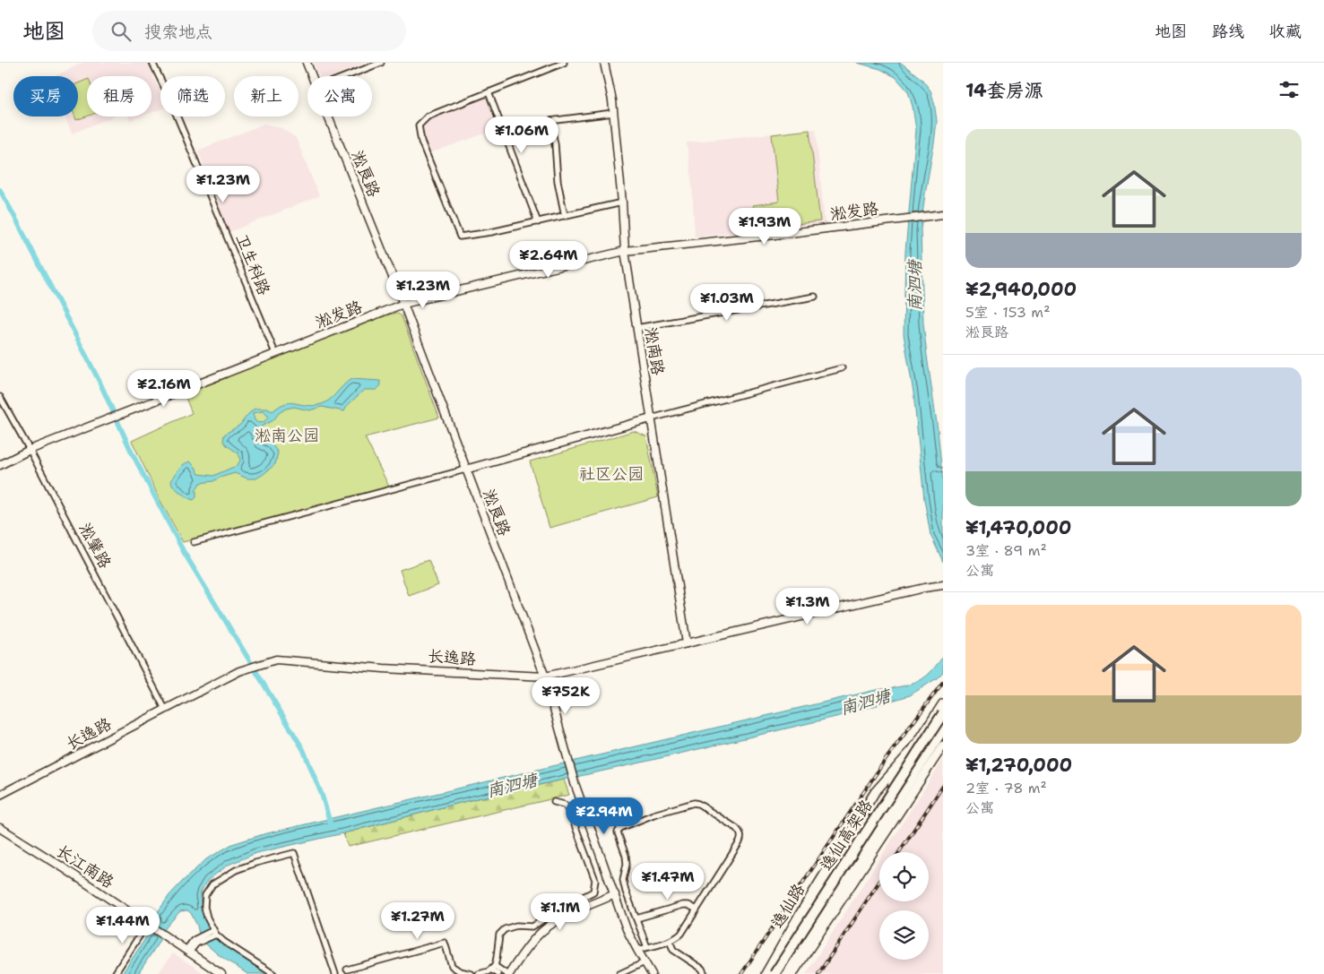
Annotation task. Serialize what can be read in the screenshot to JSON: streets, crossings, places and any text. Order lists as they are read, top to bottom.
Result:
{
  "streets": {
    "highway": ["逸仙高架路"],
    "main road": ["逸仙路"],
    "street": [
      "淞良路",
      "淞发路",
      "卫生科路",
      "淞南路",
      "淞肇路",
      "长逸路",
      "长江南路"
    ]
  },
  "crossings": [
    ["淞良路", "淞发路"],
    ["淞良路", "长逸路"],
    ["淞发路", "卫生科路"],
    ["淞发路", "淞南路"],
    ["淞发路", "淞肇路"],
    ["淞南路", "长逸路"],
    ["淞肇路", "长逸路"],
    ["逸仙高架路", "逸仙路"]
  ],
  "water": ["南泗塘"],
  "parks": ["淞南公园", "社区公园"],
  "page": {
    "header": "地图",
    "search": "搜索地点",
    "nav": ["地图", "路线", "收藏"],
    "heading": "14套房源",
    "chip": [
      "买房",
      "租房",
      "筛选",
      "新上",
      "公寓"
    ],
    "price": [
      "¥1.06M",
      "¥1.23M",
      "¥1.93M",
      "¥2.64M",
      "¥1.23M",
      "¥1.03M",
      "¥2.16M",
      "¥1.3M",
      "¥752K",
      "¥2.94M",
      "¥1.47M",
      "¥1.1M",
      "¥1.27M",
      "¥1.44M"
    ],
    "list": [
      {
        "name": "¥2,940,000",
        "note": "5室 · 153 m² · 淞良路"
      },
      {
        "name": "¥1,470,000",
        "note": "3室 · 89 m² · 公寓"
      },
      {
        "name": "¥1,270,000",
        "note": "2室 · 78 m² · 公寓"
      }
    ]
  }
}
